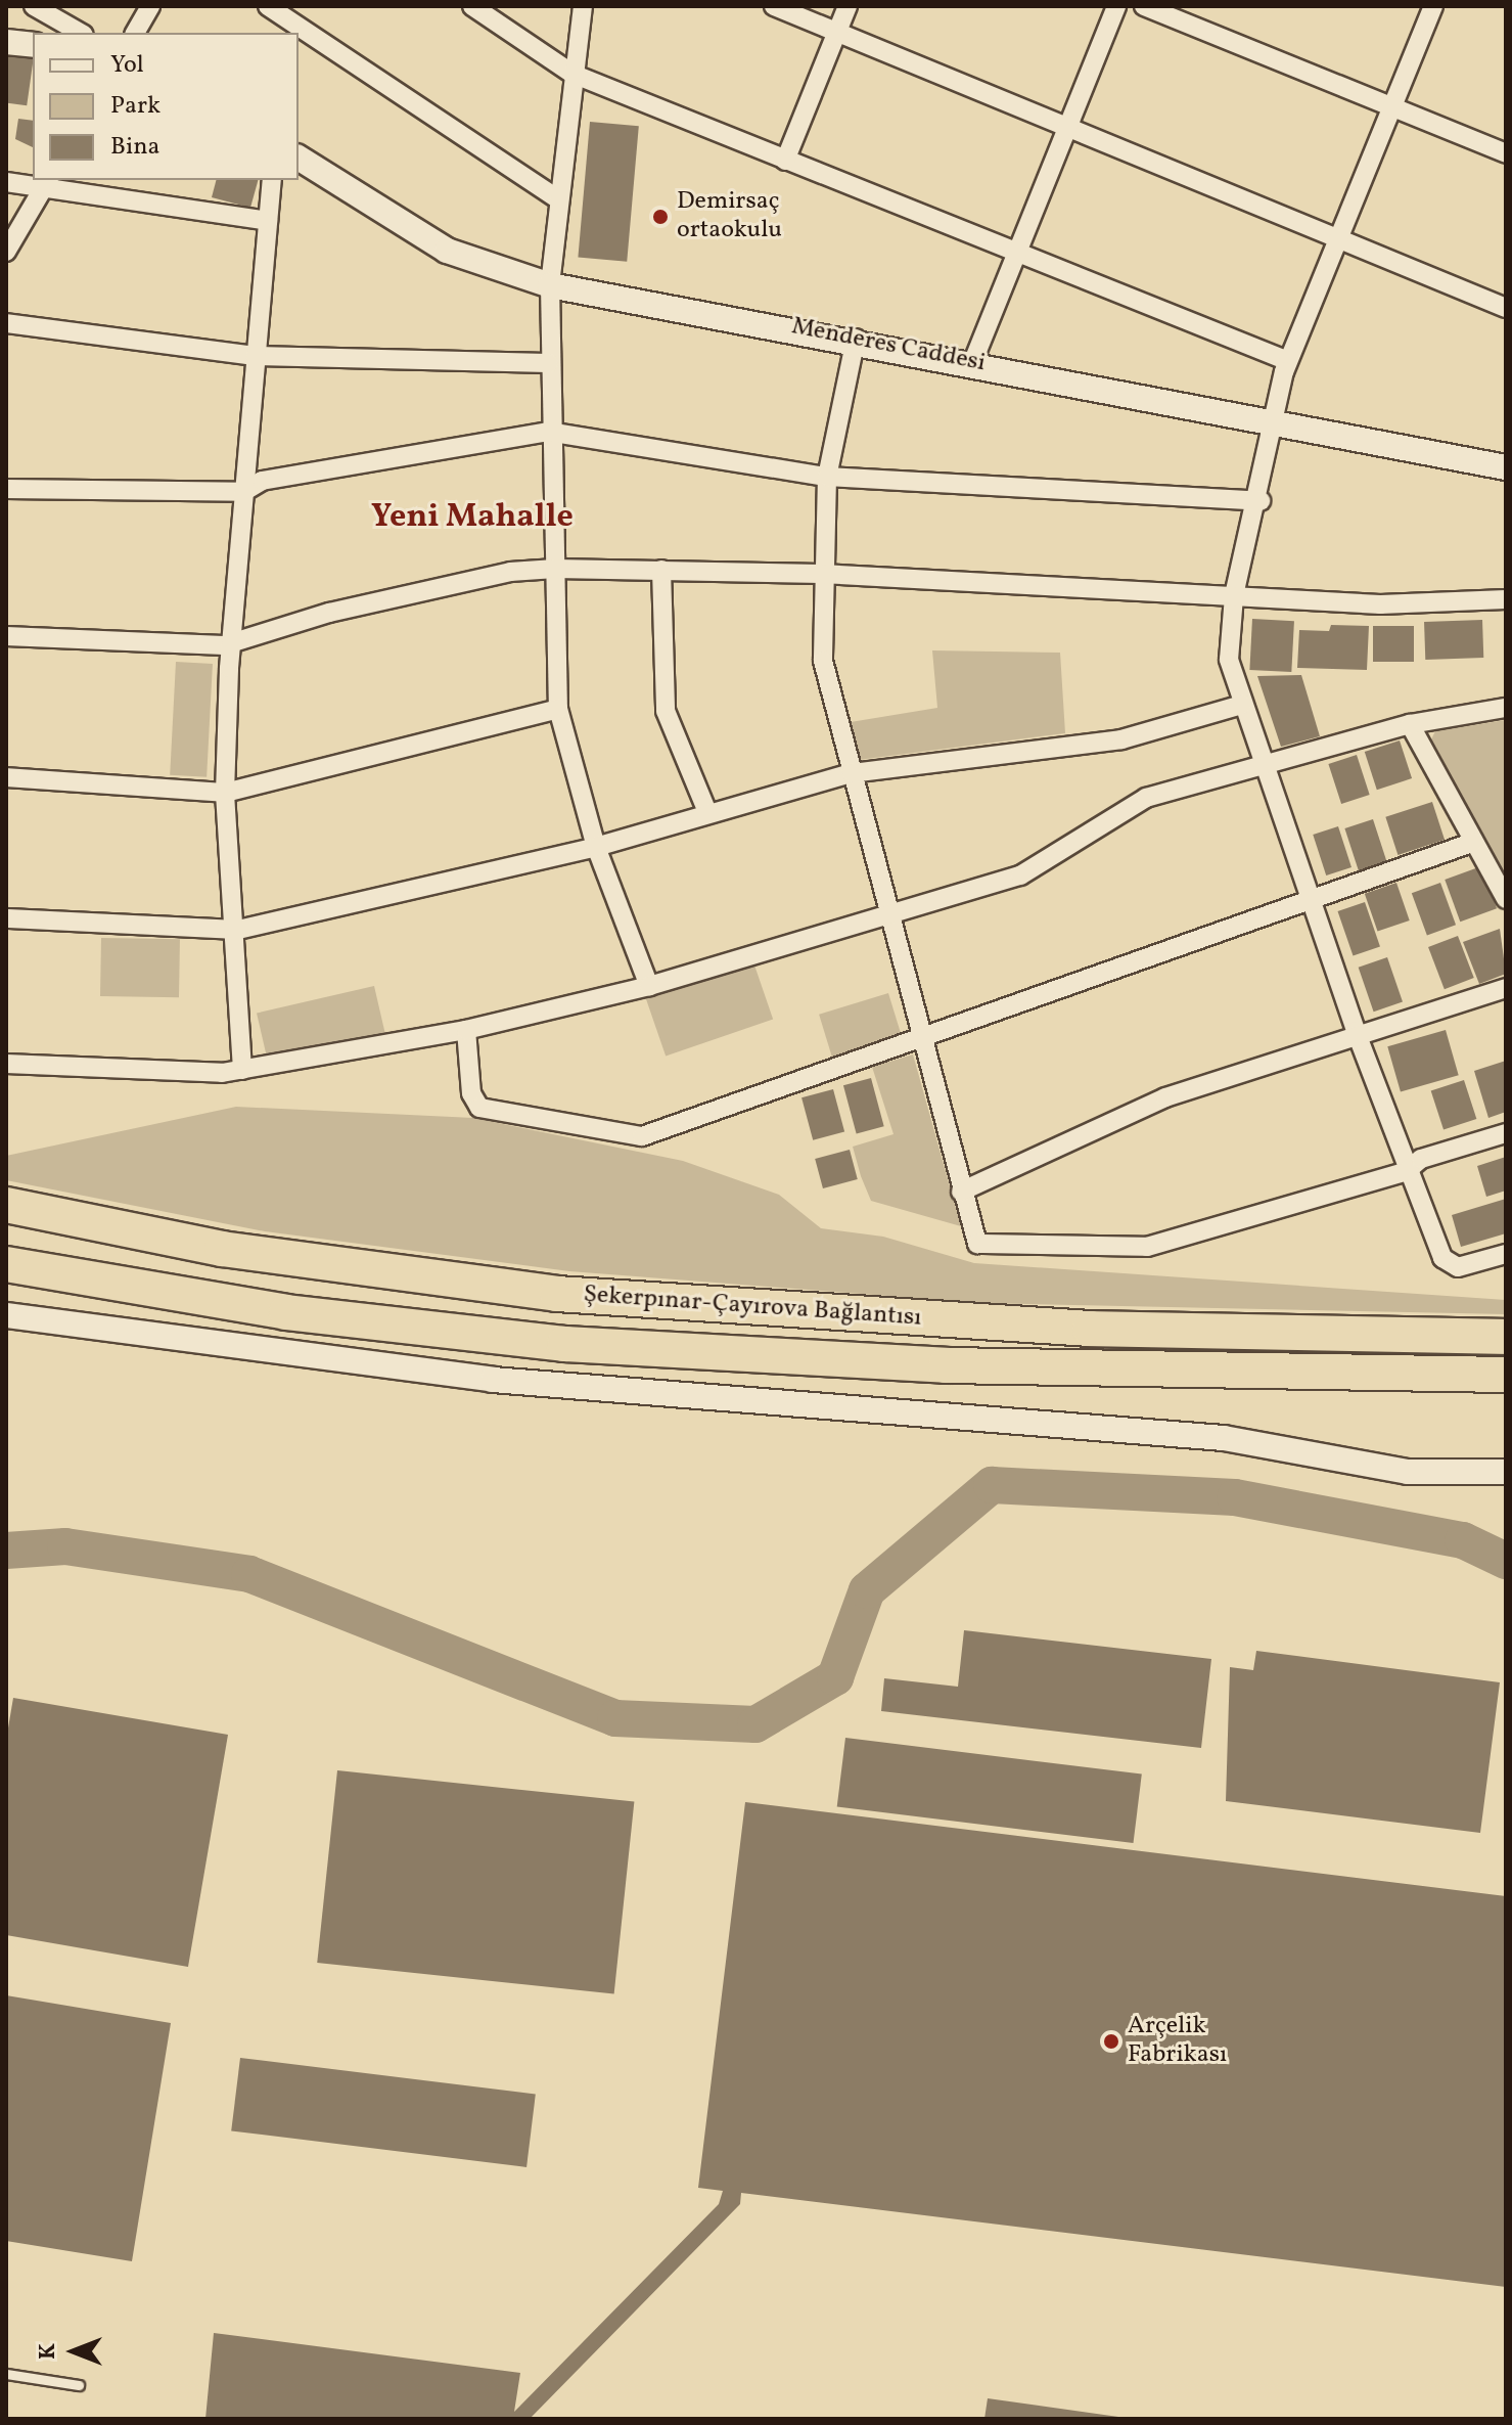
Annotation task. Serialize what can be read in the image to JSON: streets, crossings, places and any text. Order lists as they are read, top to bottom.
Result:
{
  "streets": {
    "highway": ["Şekerpınar-Çayırova Bağlantısı"],
    "street": ["Menderes Caddesi"]
  },
  "districts": ["Yeni Mahalle"],
  "places": ["Demirsaç ortaokulu", "Arçelik Fabrikası"],
  "legend": ["Yol", "Park", "Bina"],
  "north": "left"
}
